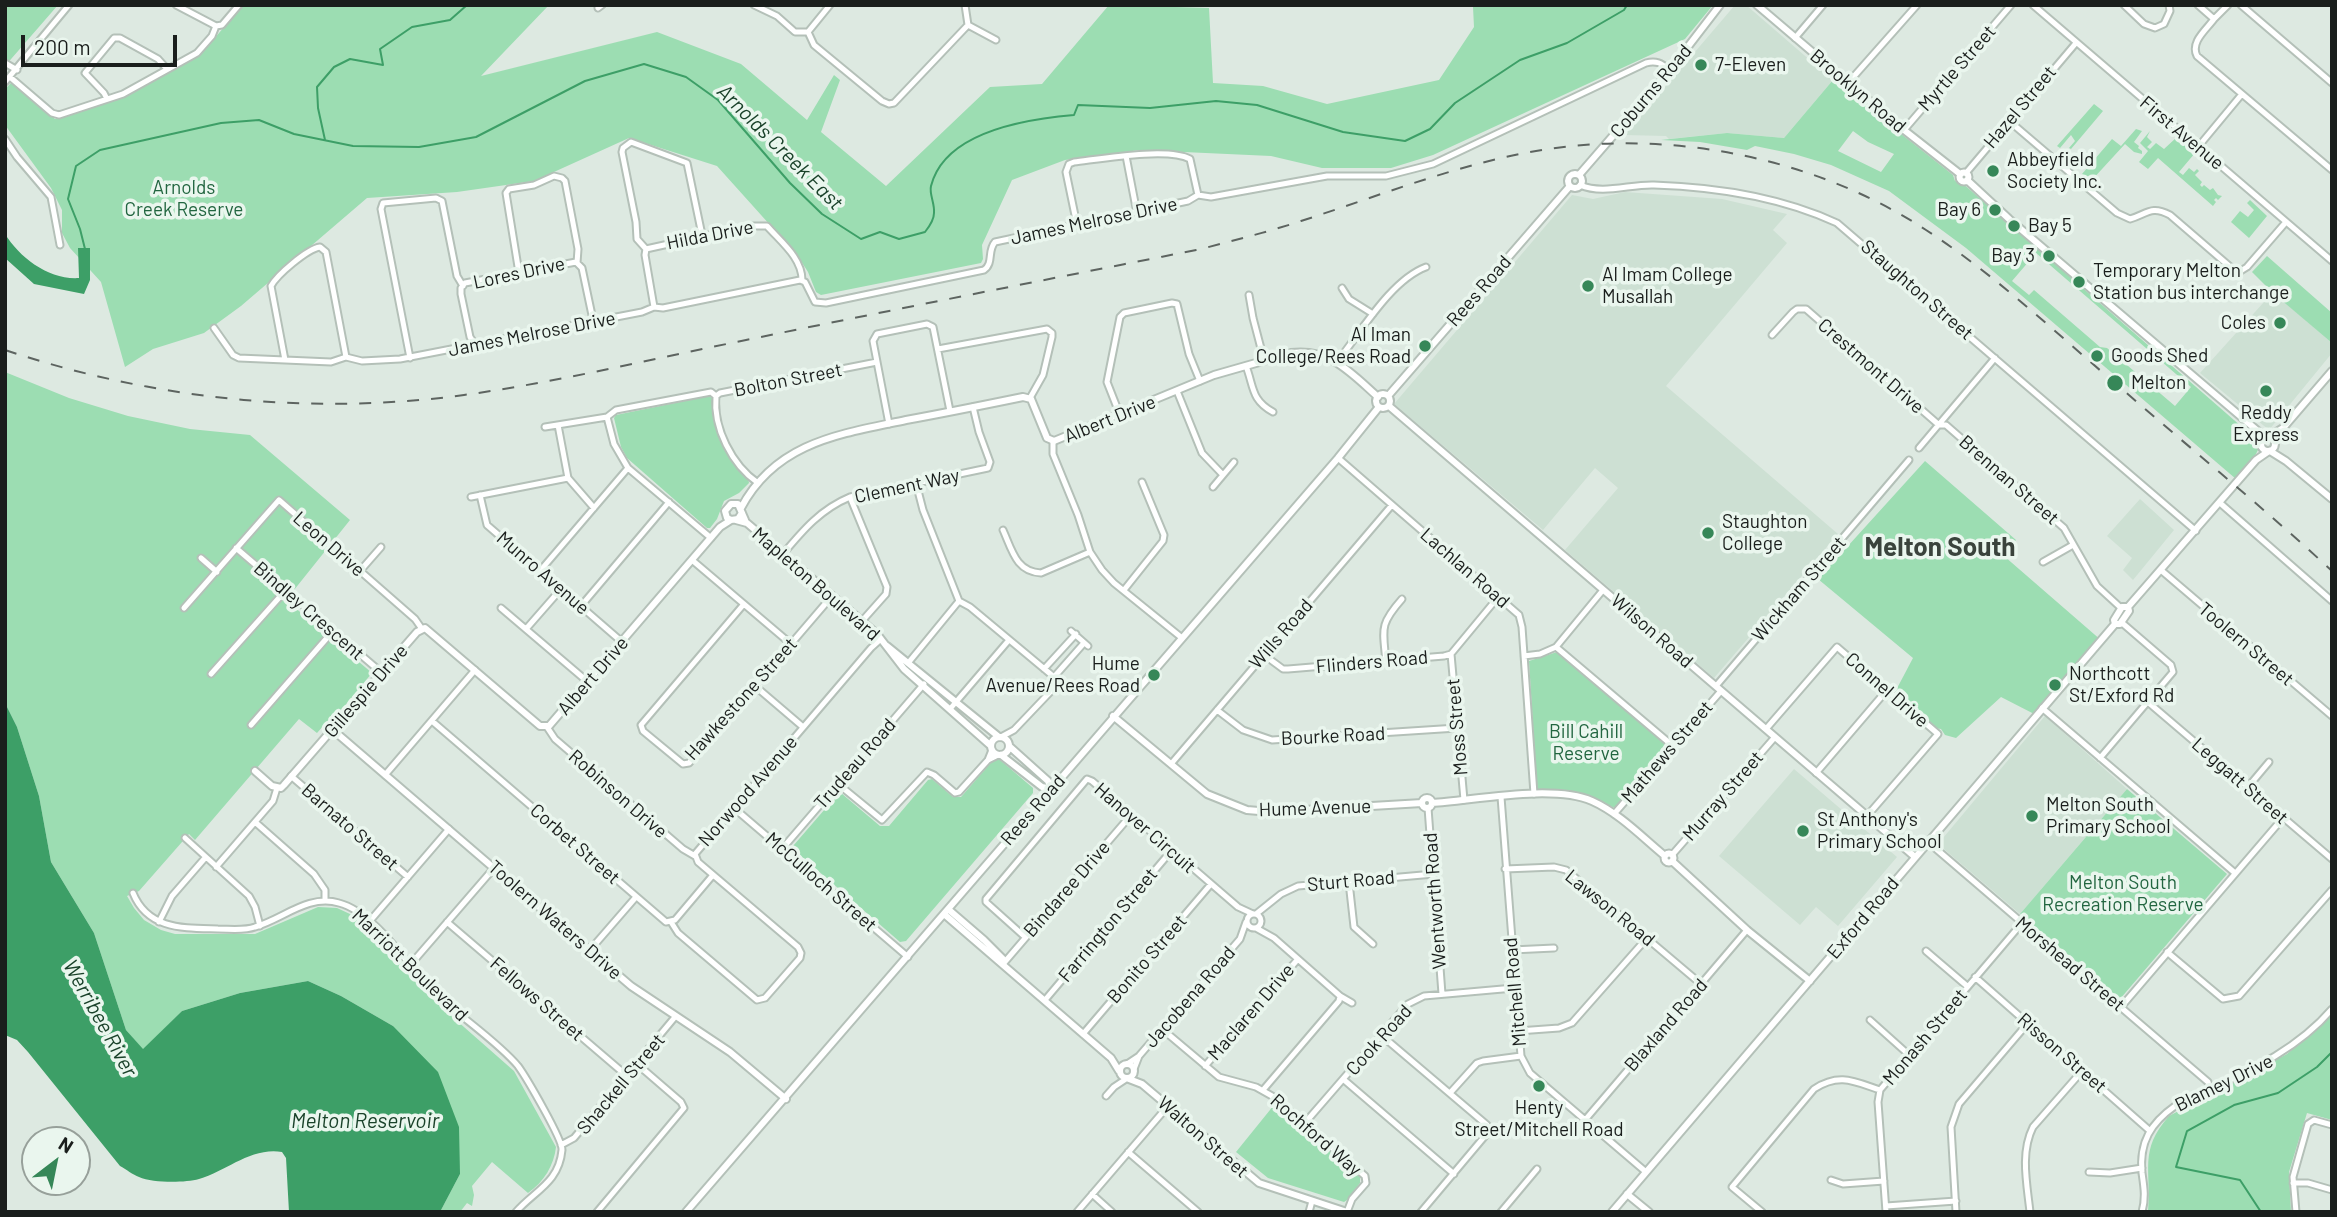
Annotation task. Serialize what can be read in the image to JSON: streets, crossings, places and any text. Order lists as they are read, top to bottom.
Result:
{
  "streets": {
    "street": [
      "Myrtle Street",
      "Coburns Road",
      "Brooklyn Road",
      "Hazel Street",
      "First Avenue",
      "James Melrose Drive",
      "Hilda Drive",
      "Lores Drive",
      "Staughton Street",
      "Rees Road",
      "Crestmont Drive",
      "Bolton Street",
      "Albert Drive",
      "Brennan Street",
      "Clement Way",
      "Leon Drive",
      "Lachlan Road",
      "Munro Avenue",
      "Mapleton Boulevard",
      "Wickham Street",
      "Bindley Crescent",
      "Wilson Road",
      "Wills Road",
      "Toolern Street",
      "Flinders Road",
      "Connel Drive",
      "Gillespie Drive",
      "Hawkestone Street",
      "Moss Street",
      "Bourke Road",
      "Mathews Street",
      "Trudeau Road",
      "Leggatt Street",
      "Norwood Avenue",
      "Robinson Drive",
      "Murray Street",
      "Hume Avenue",
      "Barnato Street",
      "Hanover Circuit",
      "Corbet Street",
      "Sturt Road",
      "McCulloch Street",
      "Bindaree Drive",
      "Wentworth Road",
      "Lawson Road",
      "Exford Road",
      "Toolern Waters Drive",
      "Farrington Street",
      "Bonito Street",
      "Morshead Street",
      "Marriott Boulevard",
      "Mitchell Road",
      "Jacobena Road",
      "Fellows Street",
      "Maclaren Drive",
      "Blaxland Road",
      "Monash Street",
      "Cook Road",
      "Risson Street",
      "Blamey Drive",
      "Shackell Street",
      "Rochford Way",
      "Walton Street"
    ]
  },
  "crossings": [
    ["Myrtle Street", "Brooklyn Road"],
    ["Coburns Road", "James Melrose Drive"],
    ["Coburns Road", "Staughton Street"],
    ["Coburns Road", "Rees Road"],
    ["Brooklyn Road", "Hazel Street"],
    ["Brooklyn Road", "Exford Road"],
    ["Hazel Street", "First Avenue"],
    ["James Melrose Drive", "Hilda Drive"],
    ["James Melrose Drive", "Lores Drive"],
    ["Staughton Street", "Rees Road"],
    ["Staughton Street", "Exford Road"],
    ["Rees Road", "Albert Drive"],
    ["Rees Road", "Lachlan Road"],
    ["Rees Road", "Mapleton Boulevard"],
    ["Rees Road", "Wilson Road"],
    ["Rees Road", "Hume Avenue"],
    ["Rees Road", "McCulloch Street"],
    ["Rees Road", "Toolern Waters Drive"],
    ["Crestmont Drive", "Brennan Street"],
    ["Albert Drive", "Munro Avenue"],
    ["Albert Drive", "Mapleton Boulevard"],
    ["Albert Drive", "Wilson Road"],
    ["Albert Drive", "Gillespie Drive"],
    ["Albert Drive", "Robinson Drive"],
    ["Brennan Street", "Exford Road"],
    ["Clement Way", "Mapleton Boulevard"],
    ["Leon Drive", "Bindley Crescent"],
    ["Leon Drive", "Gillespie Drive"],
    ["Lachlan Road", "Wills Road"],
    ["Lachlan Road", "Flinders Road"],
    ["Lachlan Road", "Hume Avenue"],
    ["Mapleton Boulevard", "Hawkestone Street"],
    ["Mapleton Boulevard", "Trudeau Road"],
    ["Mapleton Boulevard", "Norwood Avenue"],
    ["Wickham Street", "Wilson Road"],
    ["Wickham Street", "Mathews Street"],
    ["Bindley Crescent", "Gillespie Drive"],
    ["Wilson Road", "Connel Drive"],
    ["Wilson Road", "Mathews Street"],
    ["Wilson Road", "Murray Street"],
    ["Wilson Road", "Exford Road"],
    ["Wills Road", "Flinders Road"],
    ["Wills Road", "Bourke Road"],
    ["Wills Road", "Hume Avenue"],
    ["Toolern Street", "Exford Road"],
    ["Flinders Road", "Moss Street"],
    ["Gillespie Drive", "Robinson Drive"],
    ["Gillespie Drive", "Barnato Street"],
    ["Gillespie Drive", "Toolern Waters Drive"],
    ["Moss Street", "Bourke Road"],
    ["Moss Street", "Hume Avenue"],
    ["Mathews Street", "Hume Avenue"],
    ["Trudeau Road", "McCulloch Street"],
    ["Norwood Avenue", "Robinson Drive"],
    ["Norwood Avenue", "Corbet Street"],
    ["Norwood Avenue", "McCulloch Street"],
    ["Murray Street", "Hume Avenue"],
    ["Hume Avenue", "Wentworth Road"],
    ["Hume Avenue", "Exford Road"],
    ["Hume Avenue", "Mitchell Road"],
    ["Hume Avenue", "Blaxland Road"],
    ["Hanover Circuit", "Bindaree Drive"],
    ["Hanover Circuit", "Farrington Street"],
    ["Hanover Circuit", "Bonito Street"],
    ["Sturt Road", "Wentworth Road"],
    ["Wentworth Road", "Cook Road"],
    ["Lawson Road", "Mitchell Road"],
    ["Lawson Road", "Blaxland Road"],
    ["Exford Road", "Morshead Street"],
    ["Exford Road", "Mitchell Road"],
    ["Toolern Waters Drive", "Shackell Street"],
    ["Morshead Street", "Monash Street"],
    ["Morshead Street", "Blamey Drive"],
    ["Marriott Boulevard", "Shackell Street"],
    ["Mitchell Road", "Blaxland Road"],
    ["Mitchell Road", "Cook Road"],
    ["Jacobena Road", "Rochford Way"],
    ["Jacobena Road", "Walton Street"],
    ["Fellows Street", "Shackell Street"],
    ["Maclaren Drive", "Rochford Way"],
    ["Monash Street", "Risson Street"],
    ["Cook Road", "Rochford Way"],
    ["Risson Street", "Blamey Drive"],
    ["Rochford Way", "Walton Street"]
  ],
  "districts": ["Melton South"],
  "water": ["Arnolds Creek East", "Werribee River", "Melton Reservoir"],
  "parks": ["Arnolds Creek Reserve", "Bill Cahill Reserve", "Melton South Recreation Reserve"],
  "places": [
    "7-Eleven",
    "Abbeyfield Society Inc.",
    "Bay 6",
    "Bay 5",
    "Bay 3",
    "Temporary Melton Station bus interchange",
    "Al Imam College Musallah",
    "Coles",
    "Al Iman College/Rees Road",
    "Goods Shed",
    "Melton",
    "Reddy Express",
    "Staughton College",
    "Hume Avenue/Rees Road",
    "Northcott St/Exford Rd",
    "Melton South Primary School",
    "St Anthony's Primary School",
    "Henty Street/Mitchell Road"
  ],
  "scale_bar": "200 m",
  "north": "top right"
}
